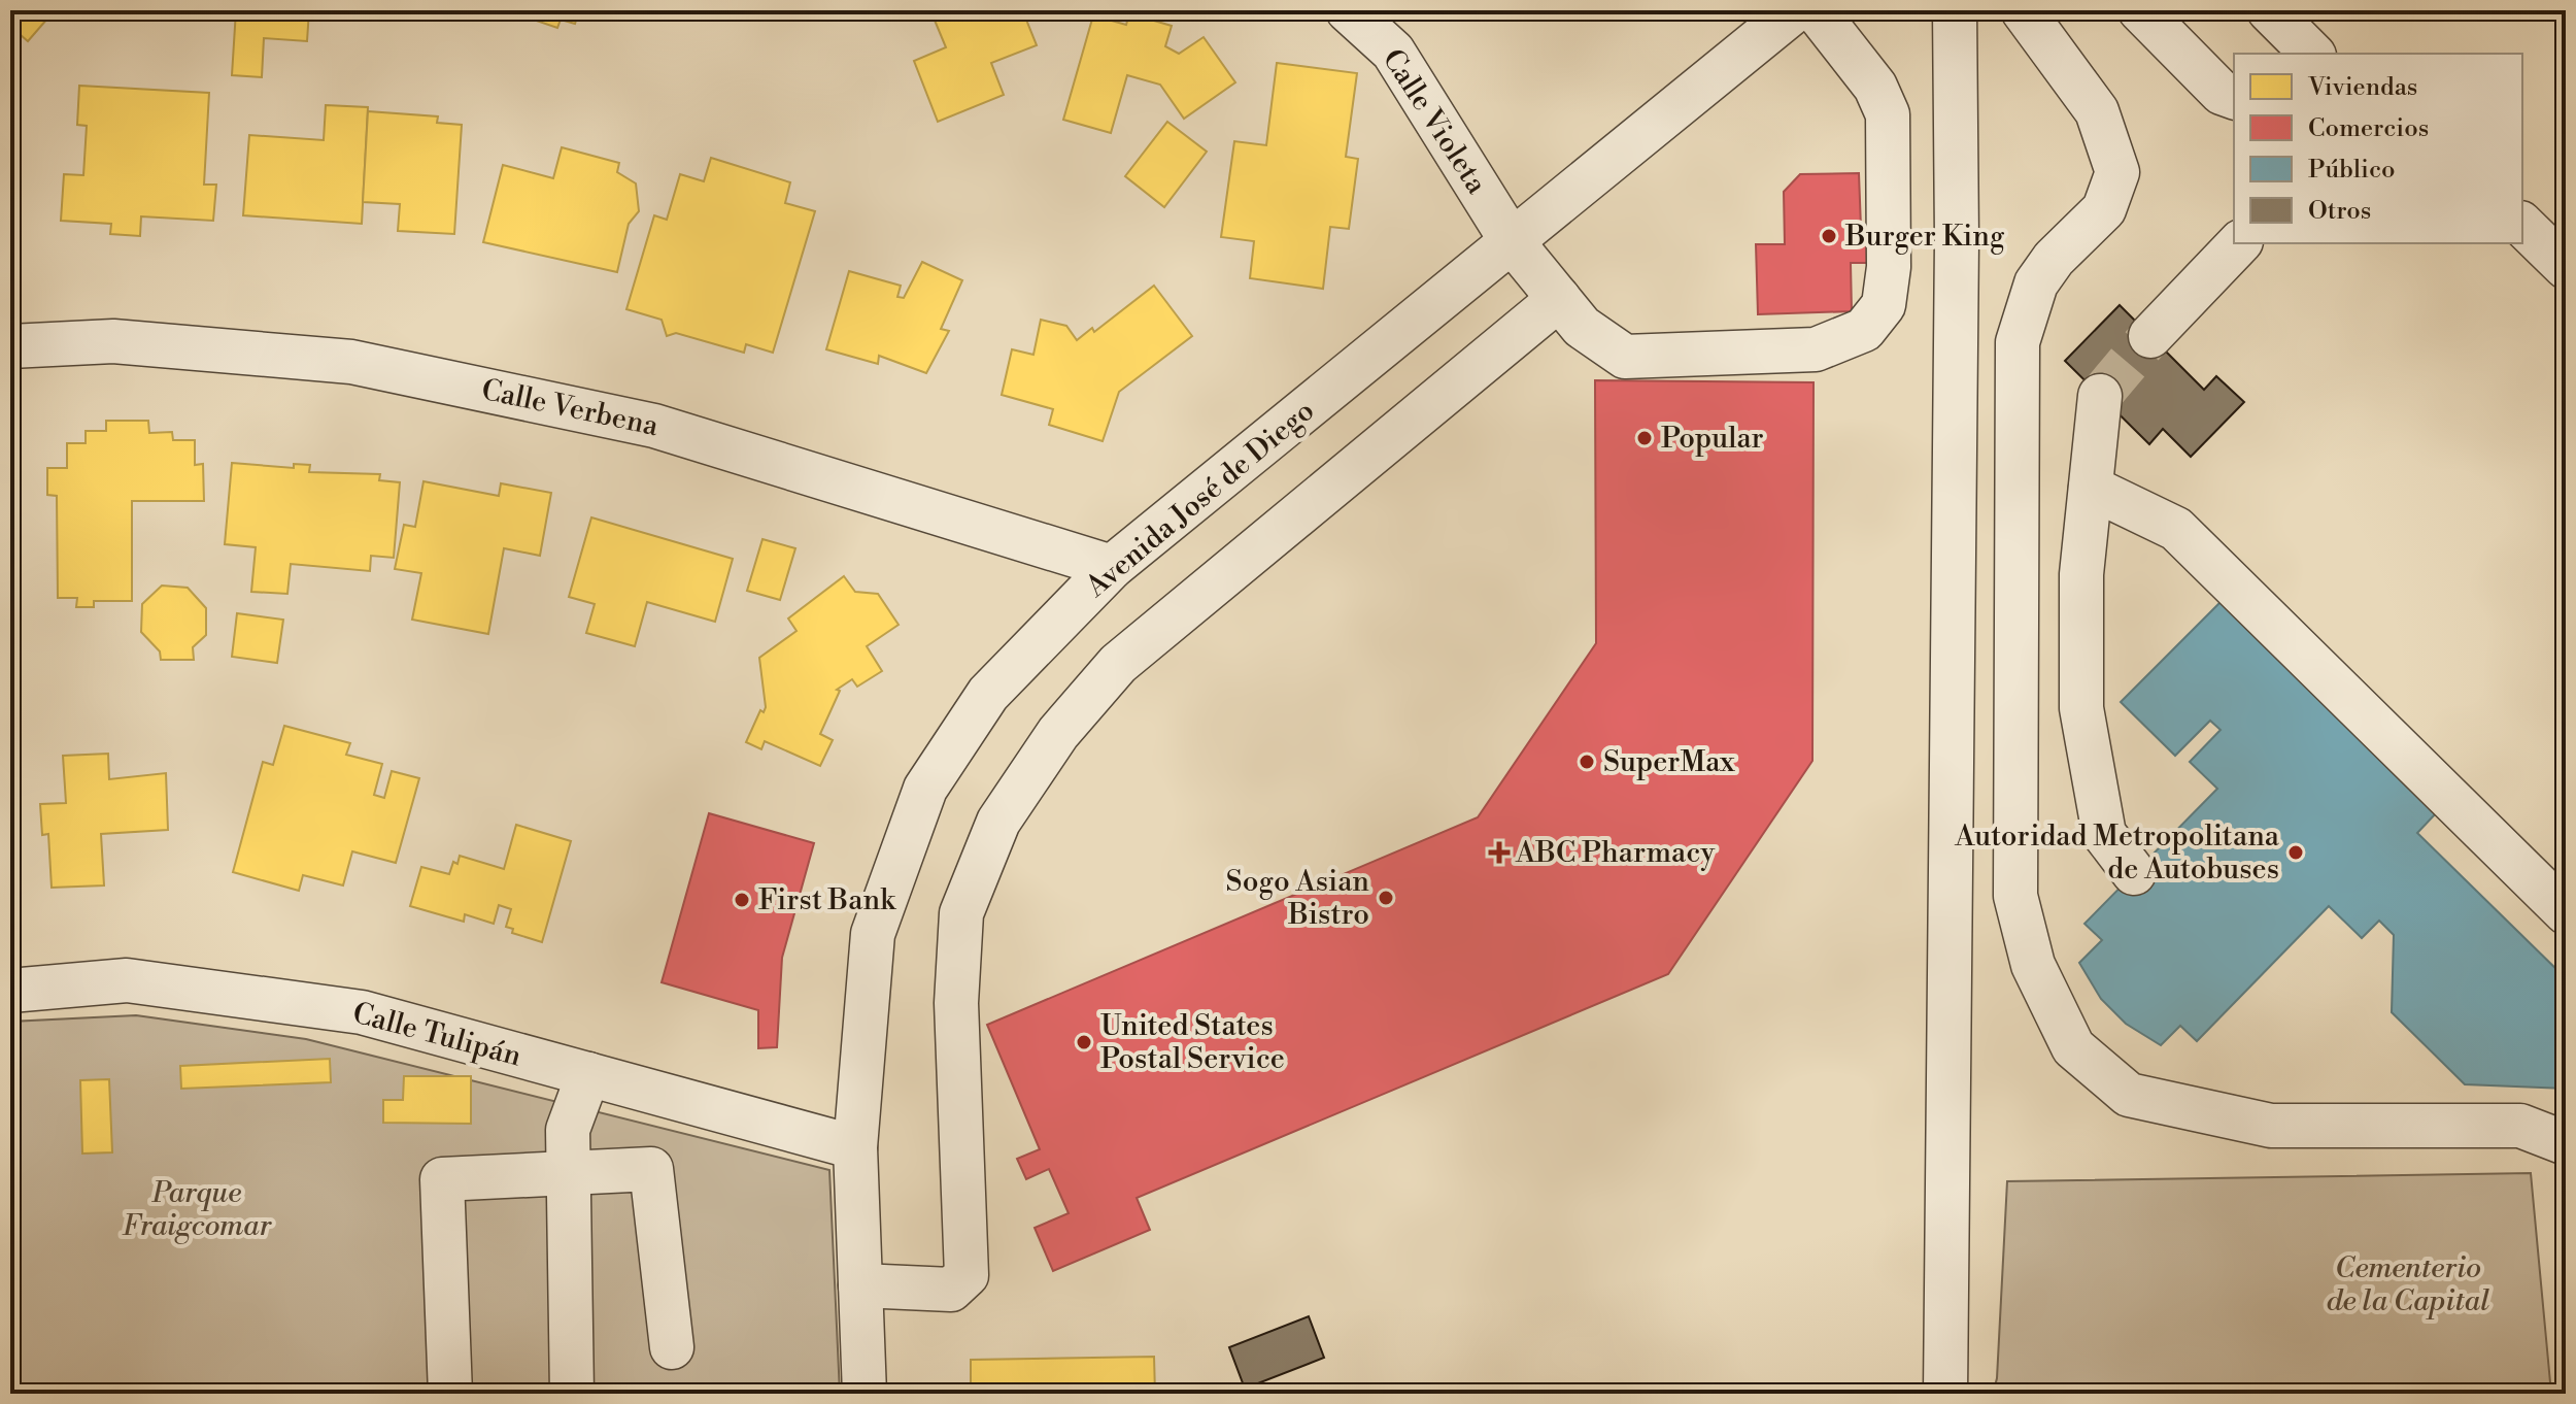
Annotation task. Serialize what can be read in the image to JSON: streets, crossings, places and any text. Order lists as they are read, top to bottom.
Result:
{
  "streets": {
    "street": [
      "Calle Violeta",
      "Calle Verbena",
      "Avenida José de Diego",
      "Calle Tulipán"
    ]
  },
  "crossings": [
    ["Calle Violeta", "Avenida José de Diego"],
    ["Calle Verbena", "Avenida José de Diego"],
    ["Avenida José de Diego", "Calle Tulipán"]
  ],
  "parks": ["Parque Fraigcomar", "Cementerio de la Capital"],
  "places": {
    "other": [
      "Burger King",
      "Popular",
      "SuperMax",
      "Autoridad Metropolitana de Autobuses",
      "Sogo Asian Bistro",
      "First Bank",
      "United States Postal Service"
    ],
    "health": ["ABC Pharmacy"]
  },
  "legend": [
    "Viviendas",
    "Comercios",
    "Público",
    "Otros"
  ]
}
